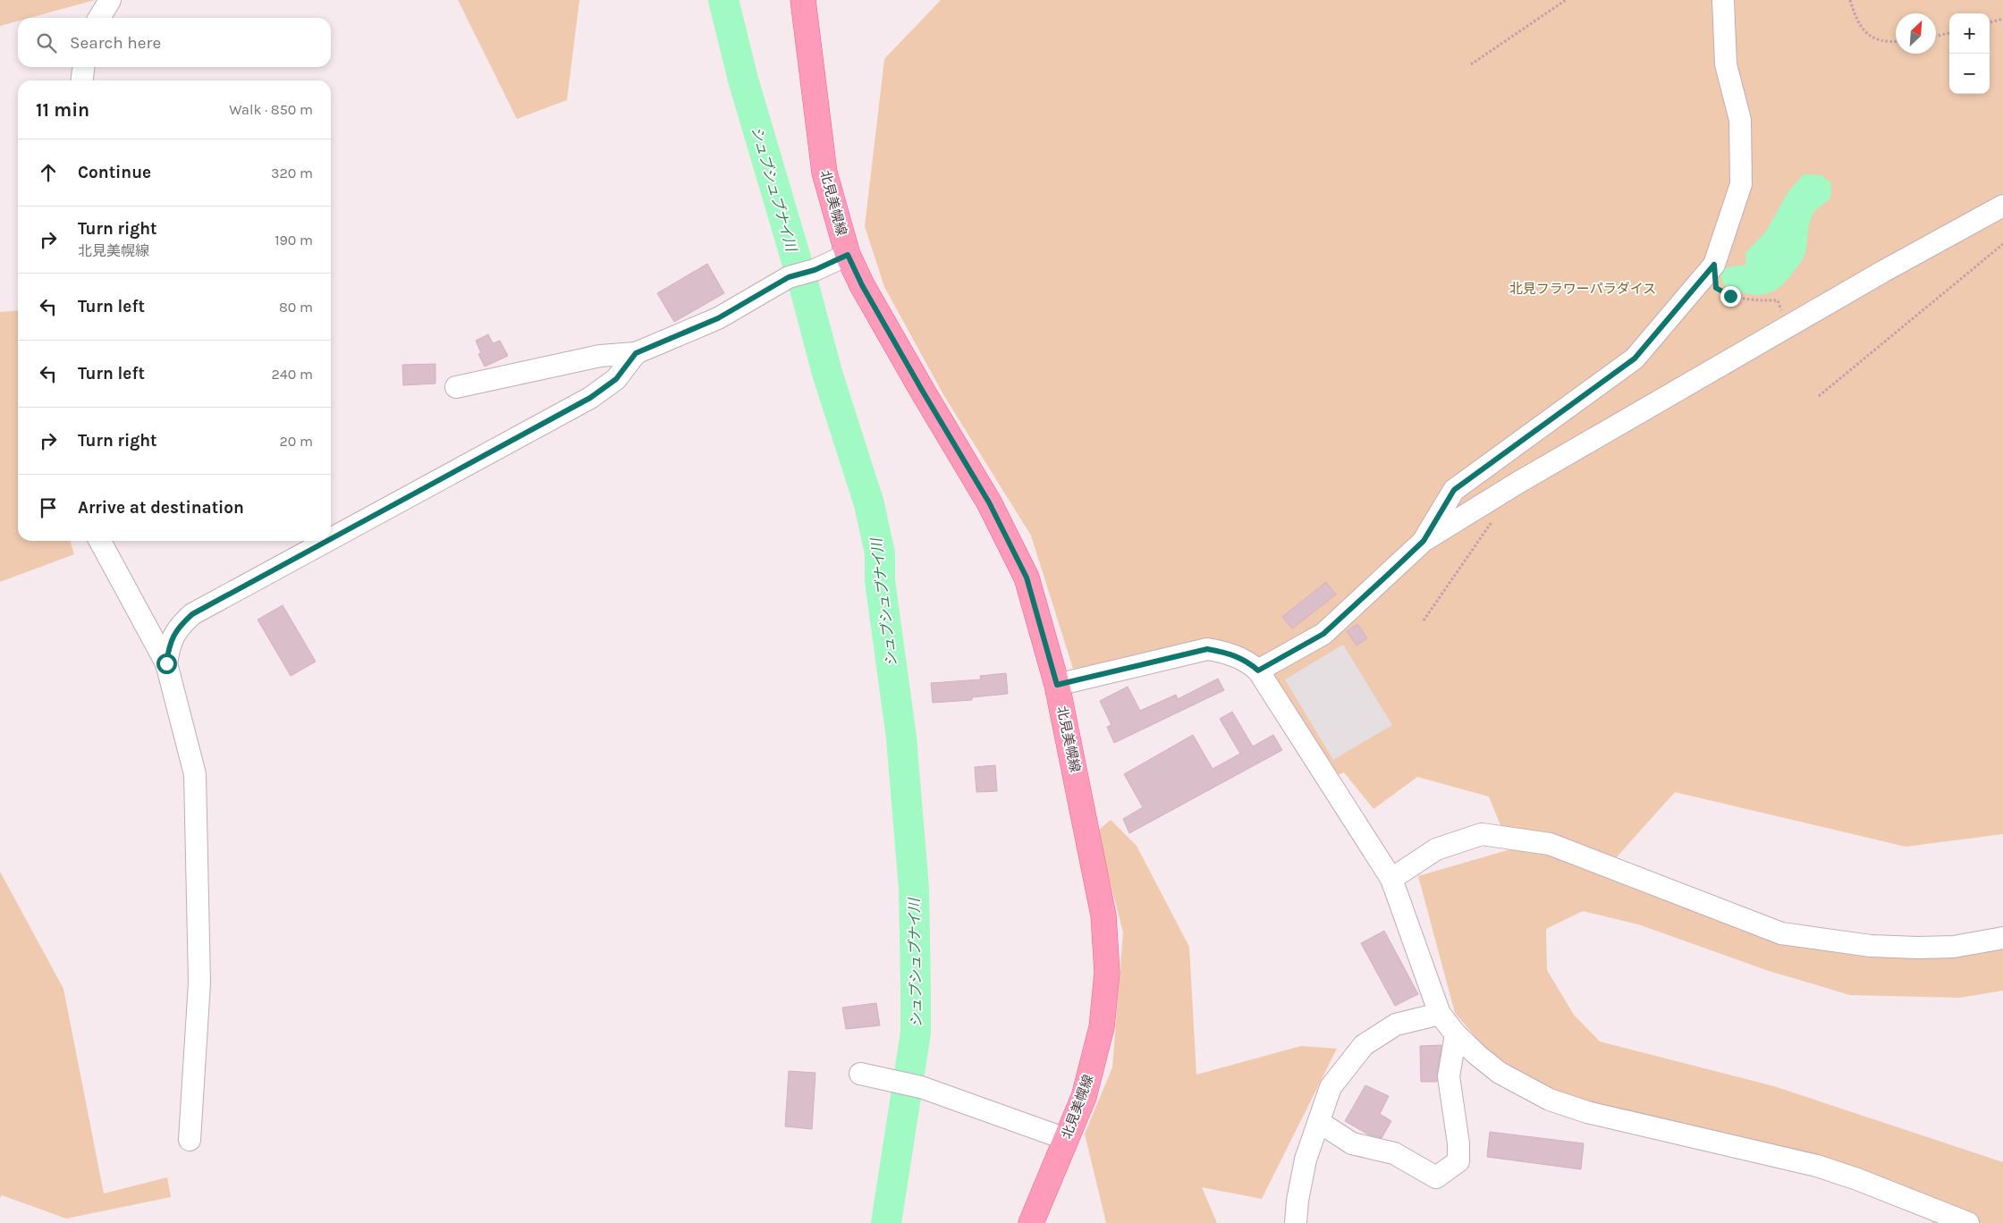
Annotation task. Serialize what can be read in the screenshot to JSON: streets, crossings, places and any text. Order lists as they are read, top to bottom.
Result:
{
  "streets": {
    "main road": ["北見美幌線"]
  },
  "water": ["シュブシュブナイ川"],
  "parks": ["北見フラワーパラダイス"],
  "north": "top right",
  "page": {
    "map_buttons": ["+", "−"],
    "search": "Search here",
    "heading": ["11 min", "Walk · 850 m"],
    "list": [
      ["Continue", "320 m"],
      ["Turn right", "北見美幌線", "190 m"],
      ["Turn left", "80 m"],
      ["Turn left", "240 m"],
      ["Turn right", "20 m"],
      "Arrive at destination"
    ]
  }
}
